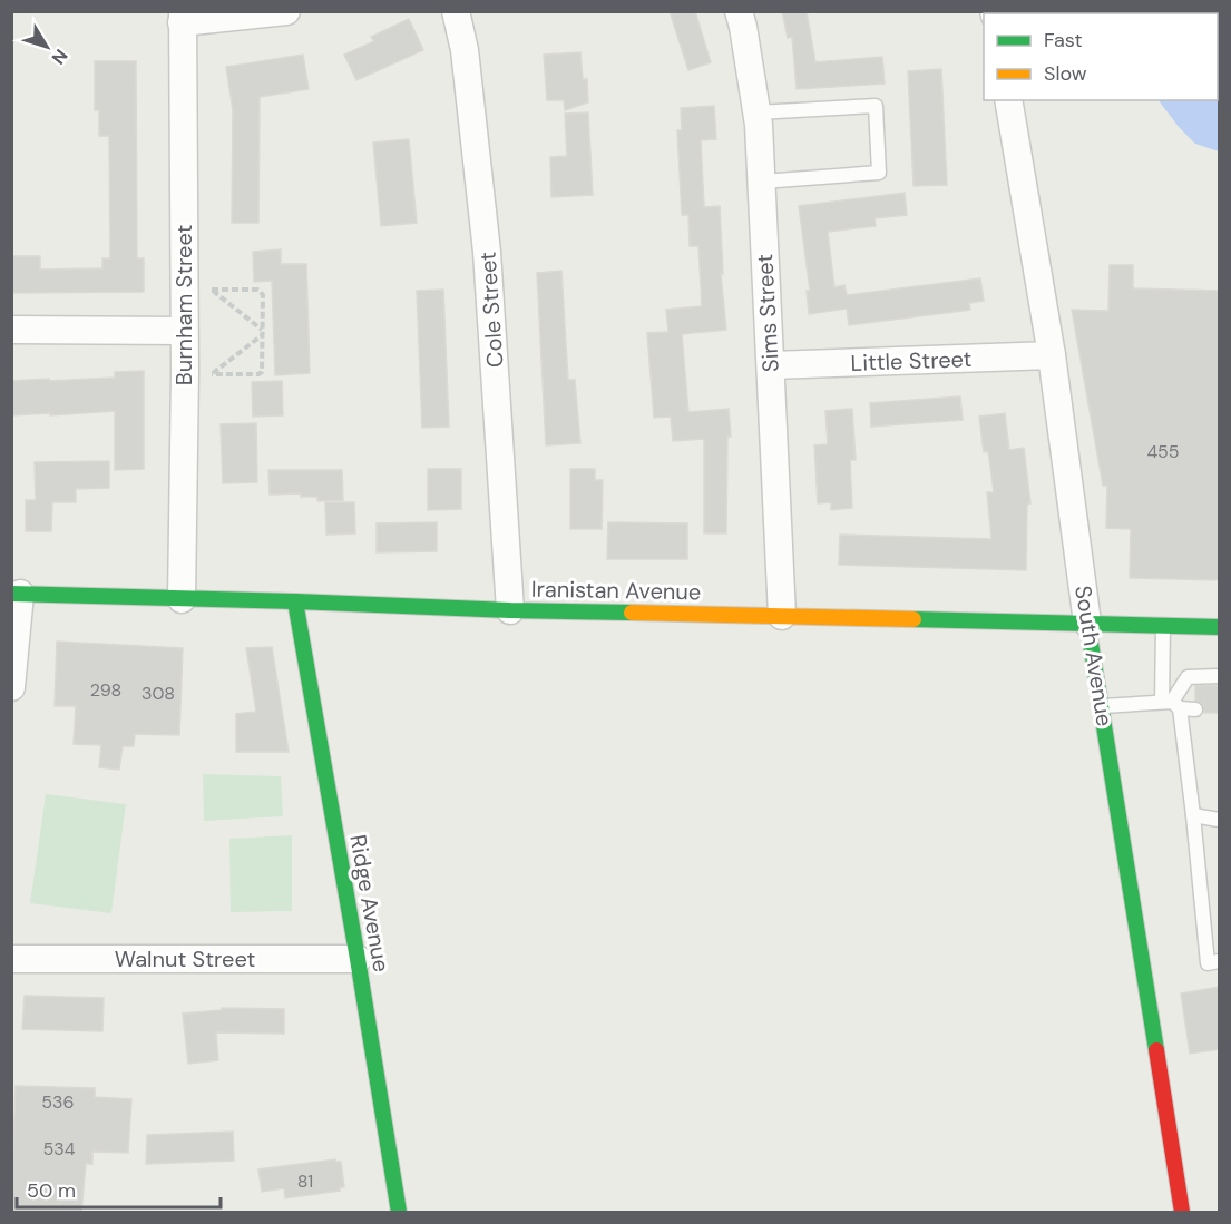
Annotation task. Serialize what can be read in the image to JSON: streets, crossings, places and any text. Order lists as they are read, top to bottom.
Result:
{
  "streets": {
    "street": [
      "Burnham Street",
      "Cole Street",
      "Sims Street",
      "Little Street",
      "Iranistan Avenue",
      "South Avenue",
      "Ridge Avenue",
      "Walnut Street"
    ]
  },
  "crossings": [
    ["Burnham Street", "Iranistan Avenue"],
    ["Cole Street", "Iranistan Avenue"],
    ["Sims Street", "Little Street"],
    ["Sims Street", "Iranistan Avenue"],
    ["Little Street", "South Avenue"],
    ["Iranistan Avenue", "South Avenue"],
    ["Iranistan Avenue", "Ridge Avenue"],
    ["Ridge Avenue", "Walnut Street"]
  ],
  "house_numbers": [
    "455",
    "298",
    "308",
    "536",
    "534",
    "81"
  ],
  "legend": ["Fast", "Slow"],
  "scale_bar": "50 m",
  "north": "bottom right"
}
